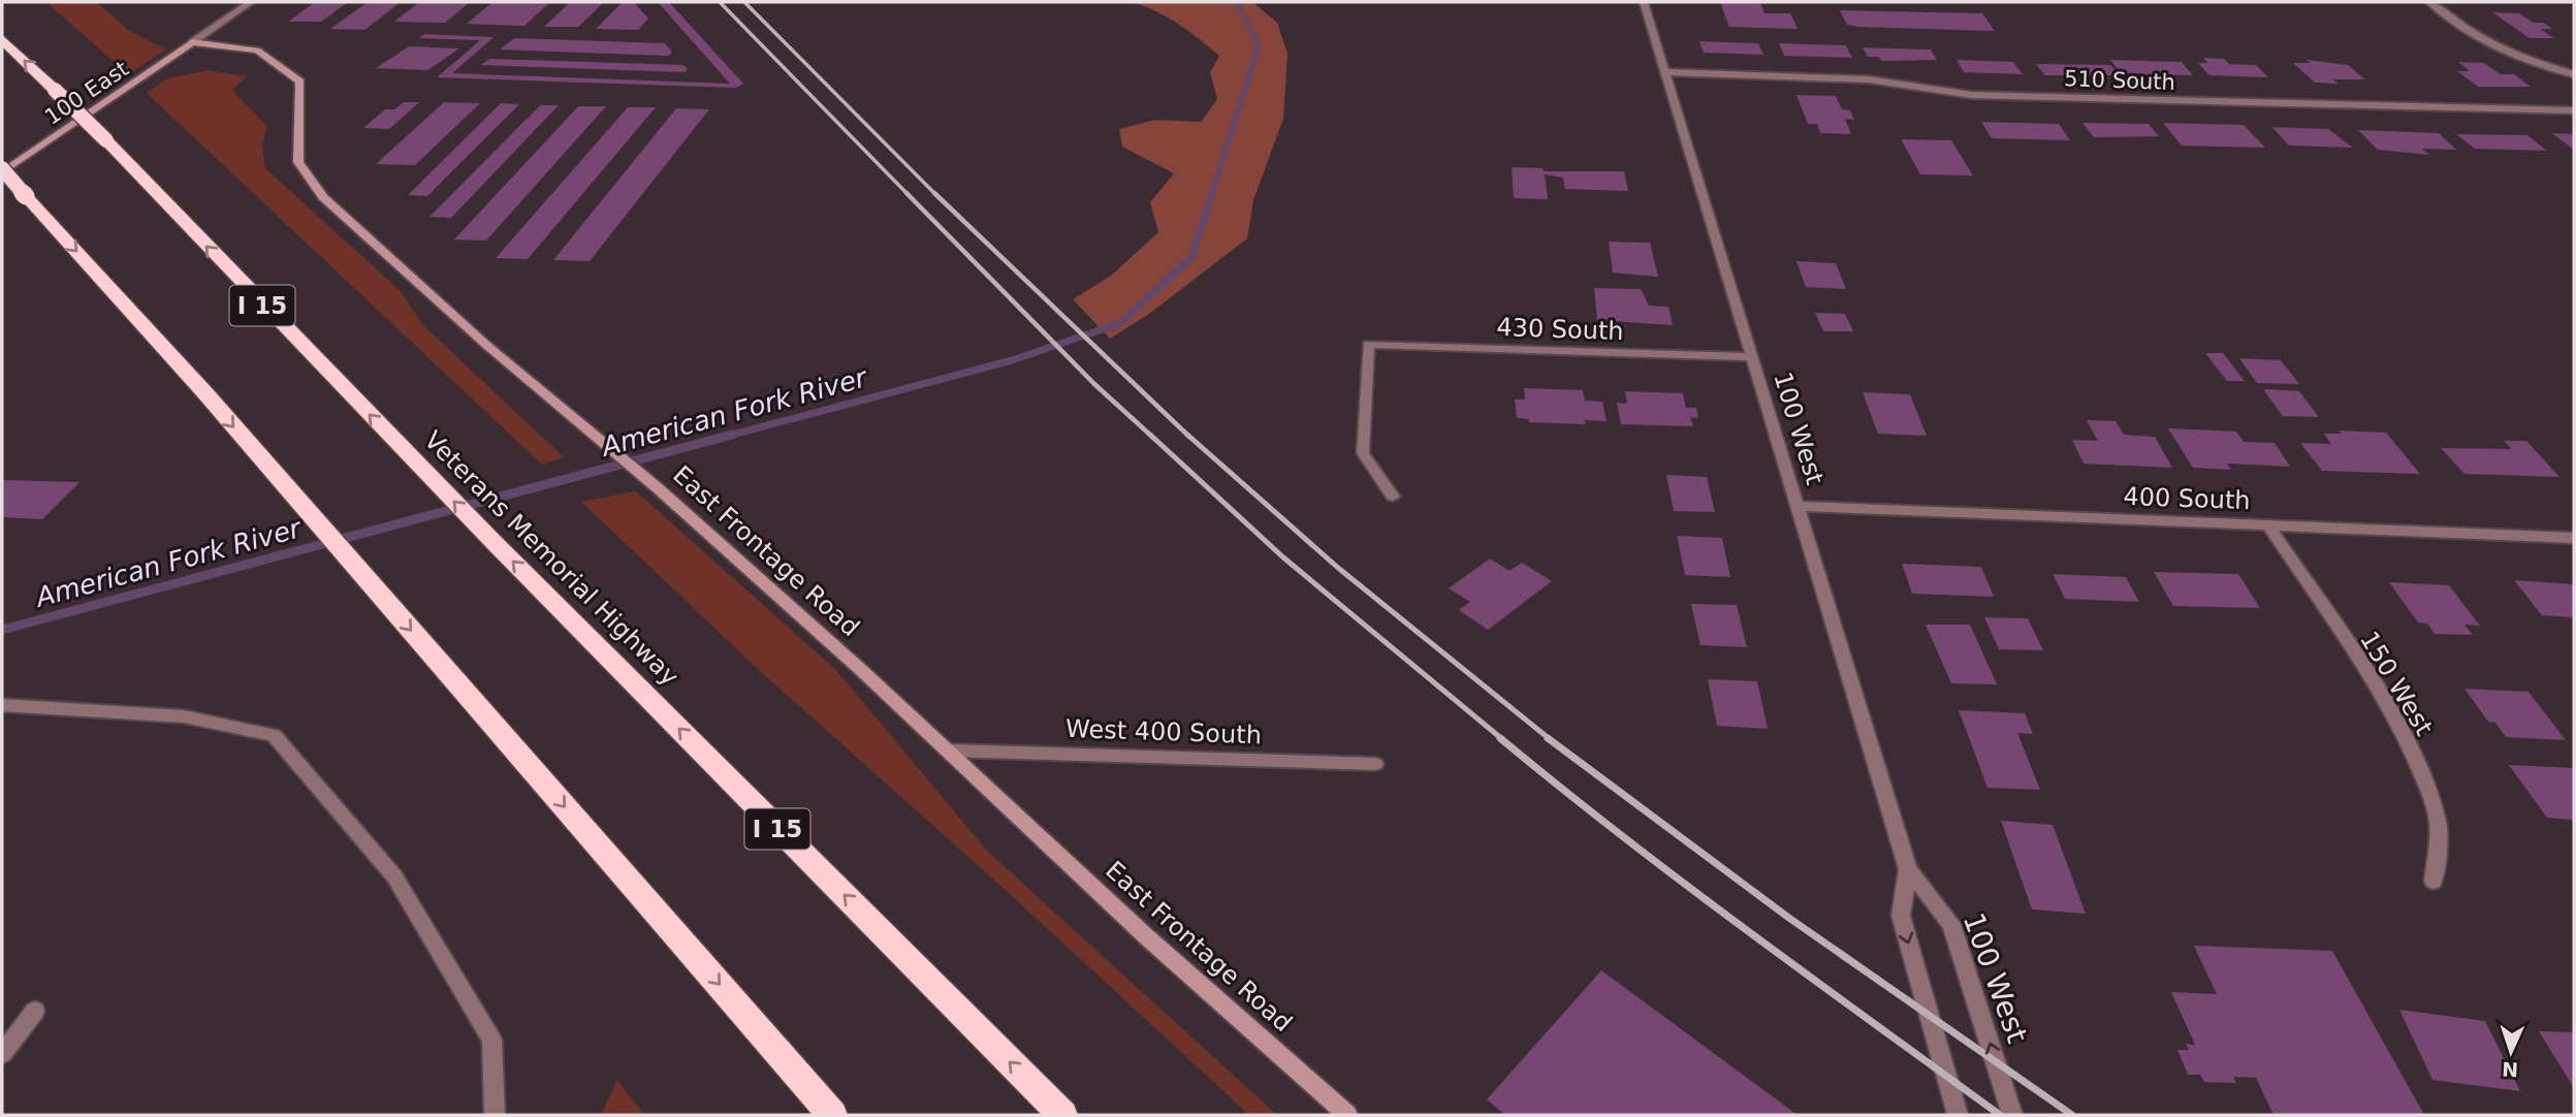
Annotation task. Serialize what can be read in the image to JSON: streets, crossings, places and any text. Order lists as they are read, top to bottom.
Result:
{
  "streets": {
    "highway": ["I 15", "Veterans Memorial Highway"],
    "street": [
      "510 South",
      "100 East",
      "430 South",
      "100 West",
      "400 South",
      "East Frontage Road",
      "150 West",
      "West 400 South"
    ]
  },
  "crossings": [
    ["510 South", "100 West"],
    ["100 East", "East Frontage Road"],
    ["430 South", "100 West"],
    ["100 West", "400 South"],
    ["400 South", "150 West"],
    ["East Frontage Road", "West 400 South"]
  ],
  "water": ["American Fork River"],
  "north": "bottom"
}
